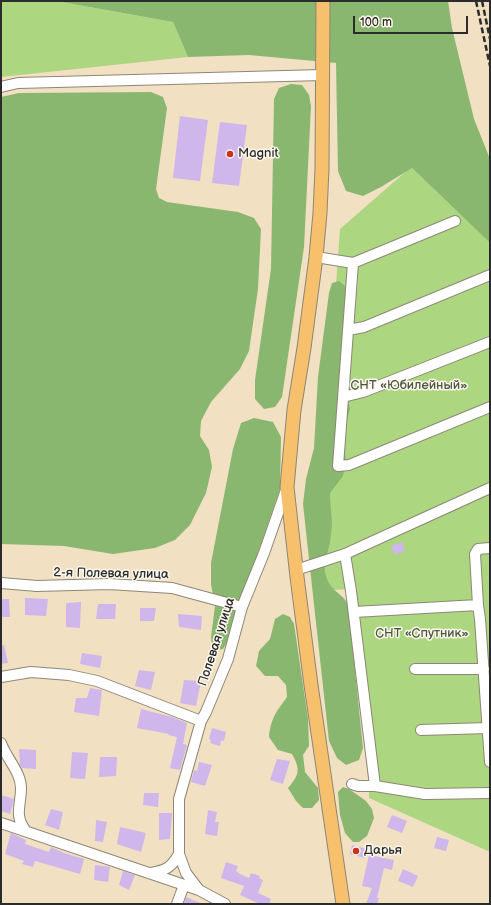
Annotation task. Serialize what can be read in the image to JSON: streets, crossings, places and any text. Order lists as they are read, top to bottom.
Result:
{
  "streets": {
    "street": ["2-я Полевая улица", "Полевая улица"]
  },
  "crossings": [
    ["2-я Полевая улица", "Полевая улица"]
  ],
  "parks": ["СНТ «Юбилейный»", "СНТ «Спутник»"],
  "places": ["Magnit", "Дарья"],
  "scale_bar": "100 m"
}
